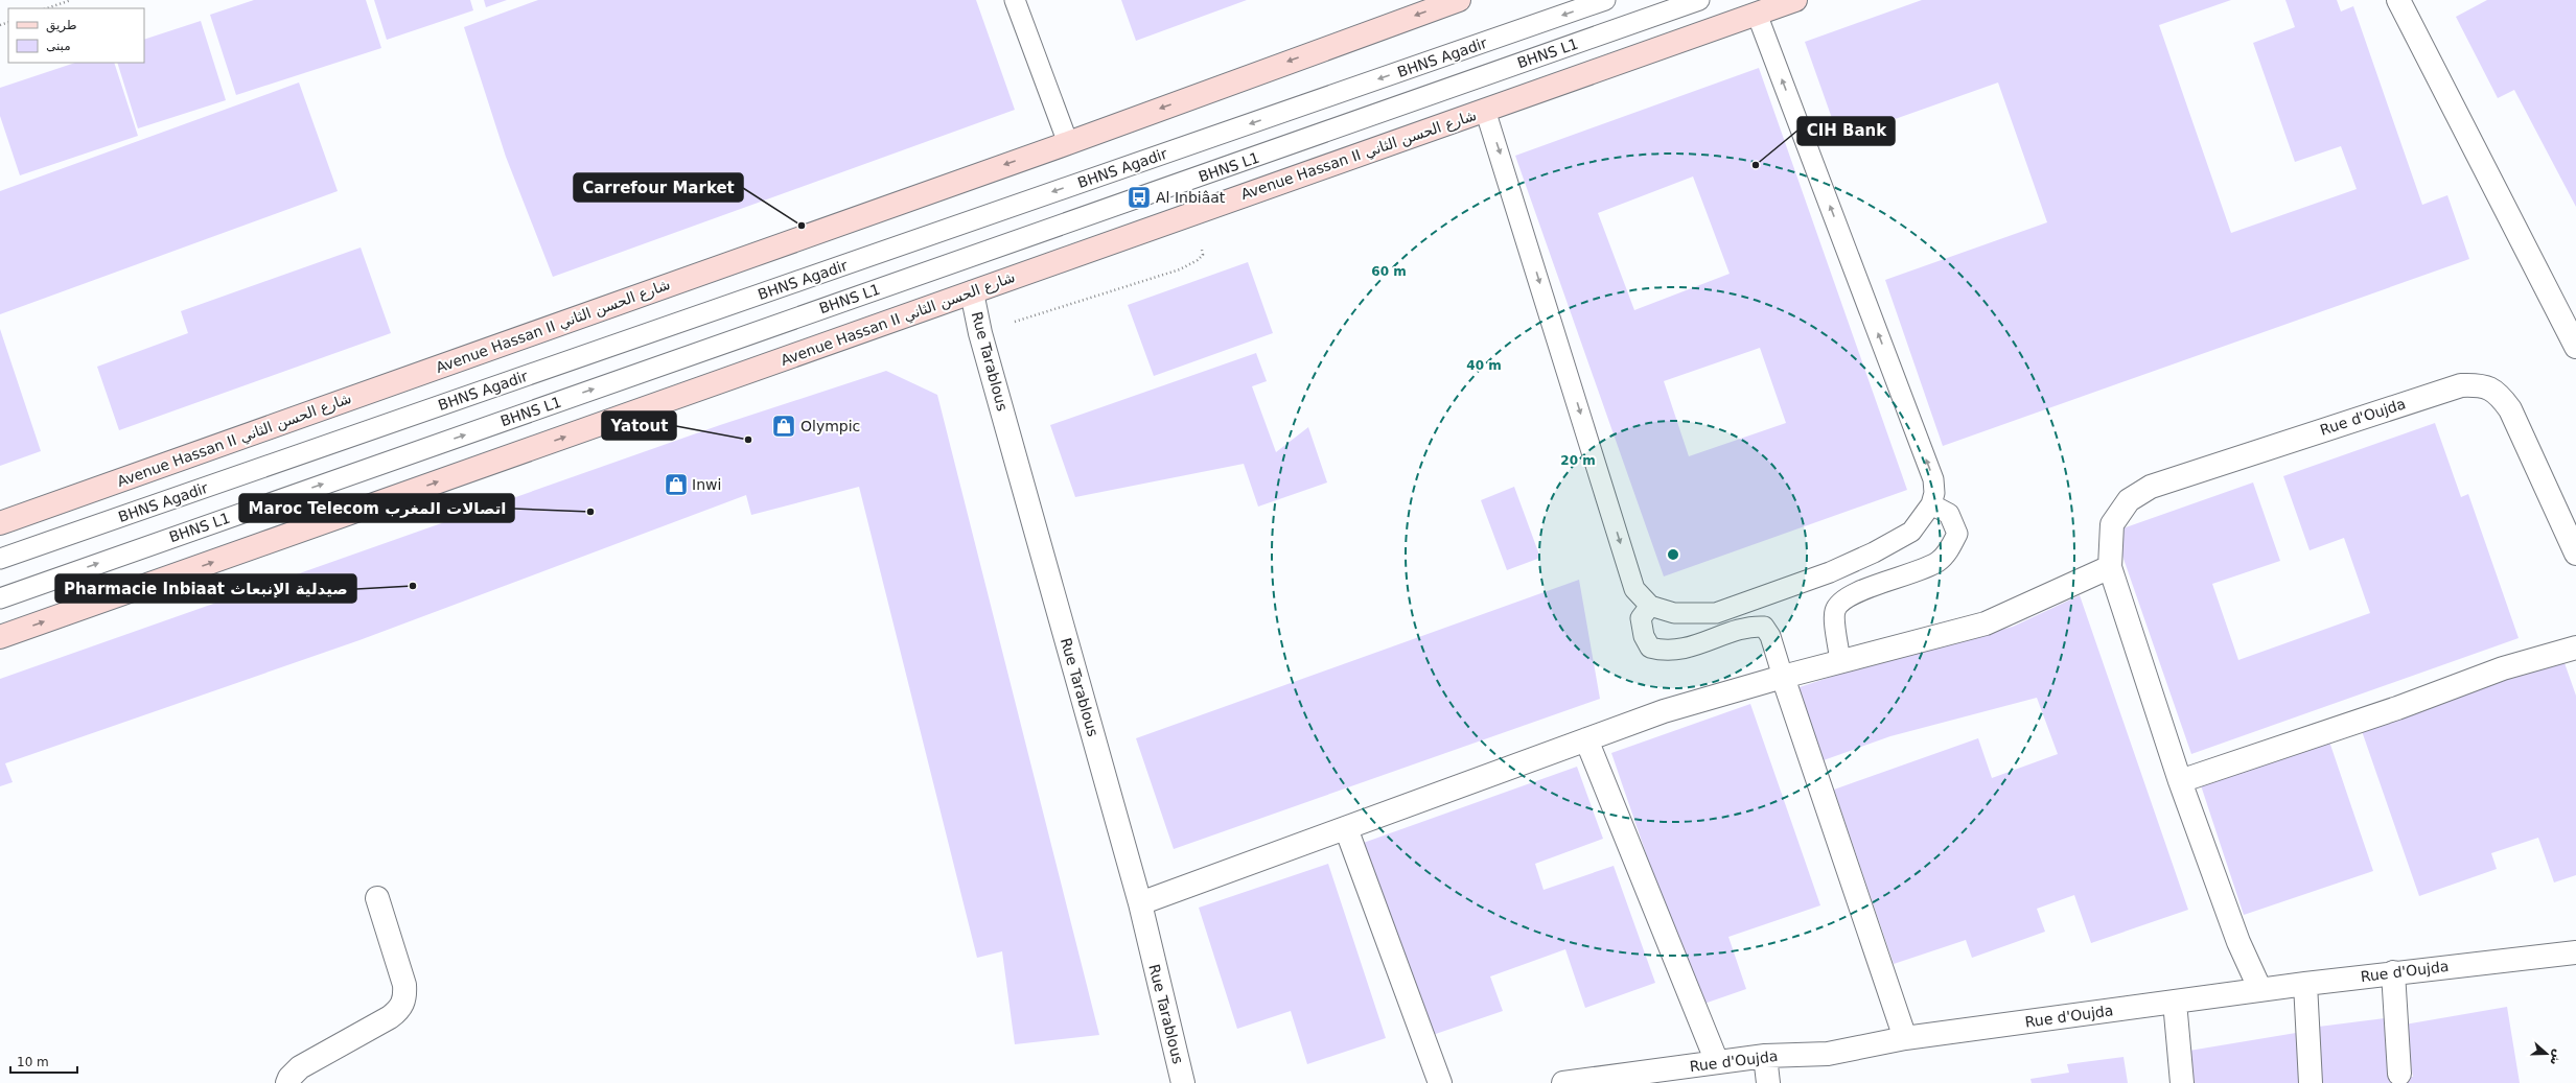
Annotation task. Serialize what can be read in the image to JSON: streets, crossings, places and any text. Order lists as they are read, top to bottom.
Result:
{
  "streets": {
    "street": ["Avenue Hassan II شارع الحسن الثاني", "Rue Tarablous", "Rue d'Oujda"],
    "lane": ["BHNS L1", "BHNS Agadir"]
  },
  "crossings": [
    ["Avenue Hassan II شارع الحسن الثاني", "Rue Tarablous"]
  ],
  "one_way": ["BHNS L1", "BHNS Agadir"],
  "places": {
    "other": [
      "CIH Bank",
      "Carrefour Market",
      "Yatout",
      "Maroc Telecom اتصالات المغرب",
      "Pharmacie Inbiaat صيدلية الإنبعاث"
    ],
    "bus stop": ["Al Inbiâat"],
    "shop": ["Olympic", "Inwi"]
  },
  "legend": ["طريق", "مبنى"],
  "scale_bar": "10 m",
  "north": "right",
  "rings": ["60 m", "40 m", "20 m"]
}
